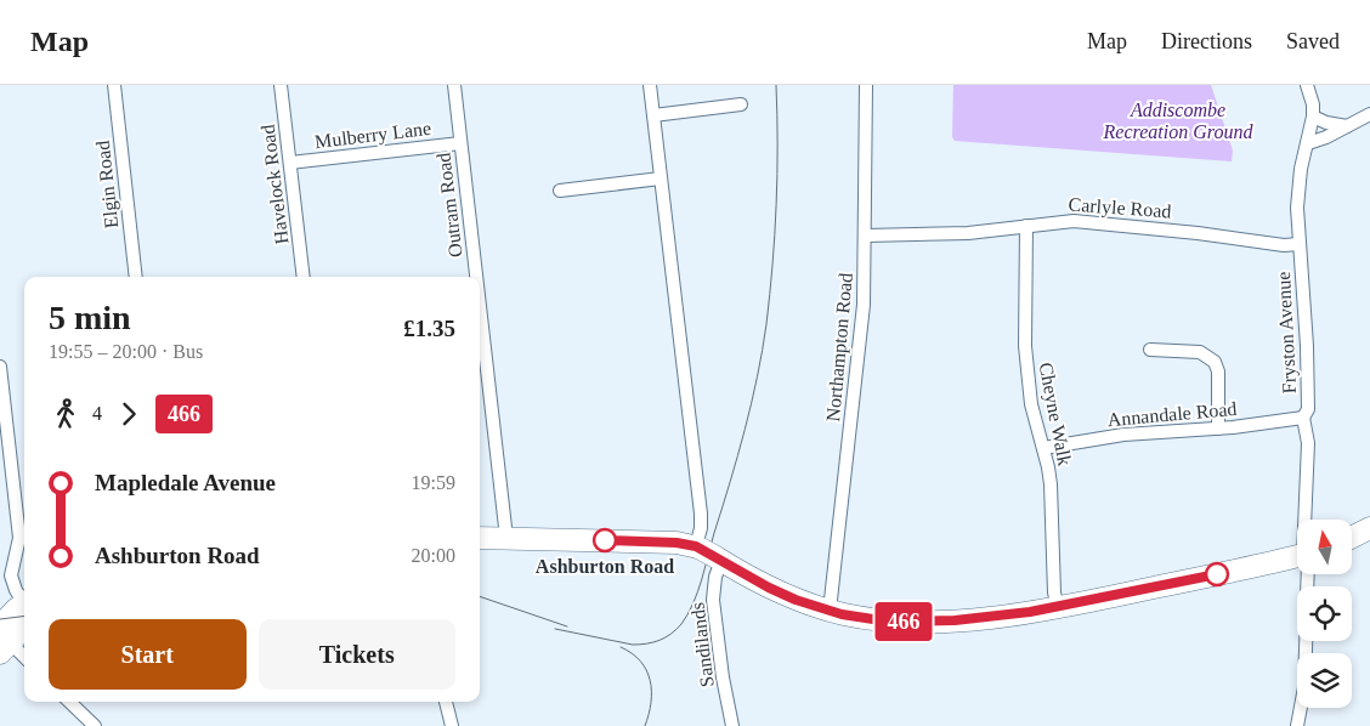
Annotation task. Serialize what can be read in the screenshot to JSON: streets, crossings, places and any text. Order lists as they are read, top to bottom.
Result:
{
  "streets": {
    "street": [
      "Mulberry Lane",
      "Elgin Road",
      "Havelock Road",
      "Outram Road",
      "Carlyle Road",
      "Fryston Avenue",
      "Northampton Road",
      "Cheyne Walk",
      "Annandale Road",
      "Sandilands"
    ]
  },
  "crossings": [
    ["Mulberry Lane", "Havelock Road"],
    ["Mulberry Lane", "Outram Road"],
    ["Carlyle Road", "Fryston Avenue"],
    ["Carlyle Road", "Northampton Road"],
    ["Carlyle Road", "Cheyne Walk"],
    ["Fryston Avenue", "Annandale Road"],
    ["Cheyne Walk", "Annandale Road"]
  ],
  "parks": ["Addiscombe Recreation Ground"],
  "places": ["Ashburton Road"],
  "lines": ["bus line 466"],
  "north": "top",
  "page": {
    "header": "Map",
    "nav": ["Map", "Directions", "Saved"],
    "on_map": "466",
    "heading": ["5 min", "19:55 – 20:00 · Bus", "£1.35"],
    "legs": ["4", "466"],
    "list": [
      {
        "name": "Mapledale Avenue",
        "value": "19:59"
      },
      {
        "name": "Ashburton Road",
        "value": "20:00"
      }
    ],
    "buttons": ["Start", "Tickets"]
  }
}
